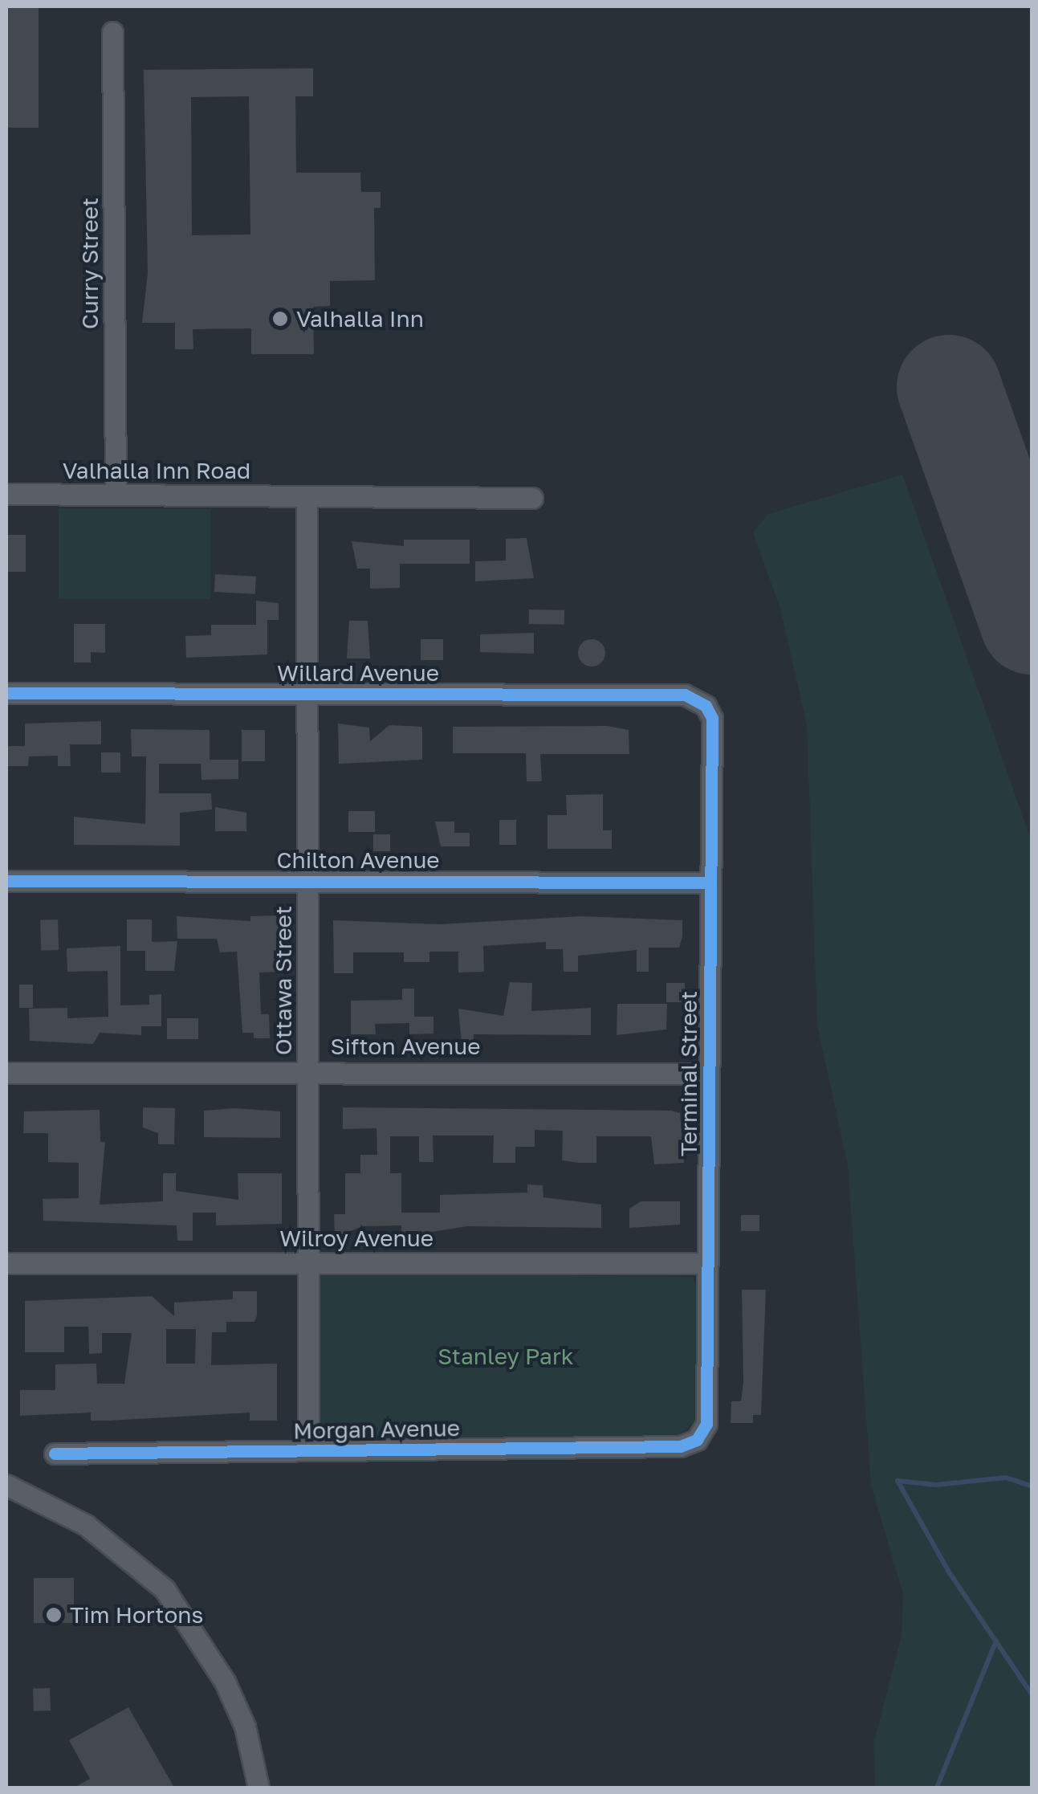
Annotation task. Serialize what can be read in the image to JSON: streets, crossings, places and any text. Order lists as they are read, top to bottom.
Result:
{
  "streets": {
    "street": [
      "Curry Street",
      "Valhalla Inn Road",
      "Willard Avenue",
      "Chilton Avenue",
      "Ottawa Street",
      "Sifton Avenue",
      "Terminal Street",
      "Wilroy Avenue",
      "Morgan Avenue"
    ]
  },
  "crossings": [
    ["Curry Street", "Valhalla Inn Road"],
    ["Valhalla Inn Road", "Ottawa Street"],
    ["Willard Avenue", "Ottawa Street"],
    ["Willard Avenue", "Terminal Street"],
    ["Chilton Avenue", "Ottawa Street"],
    ["Chilton Avenue", "Terminal Street"],
    ["Ottawa Street", "Sifton Avenue"],
    ["Ottawa Street", "Wilroy Avenue"],
    ["Ottawa Street", "Morgan Avenue"],
    ["Sifton Avenue", "Terminal Street"],
    ["Terminal Street", "Wilroy Avenue"],
    ["Terminal Street", "Morgan Avenue"]
  ],
  "parks": ["Stanley Park"],
  "places": ["Valhalla Inn", "Tim Hortons"]
}
